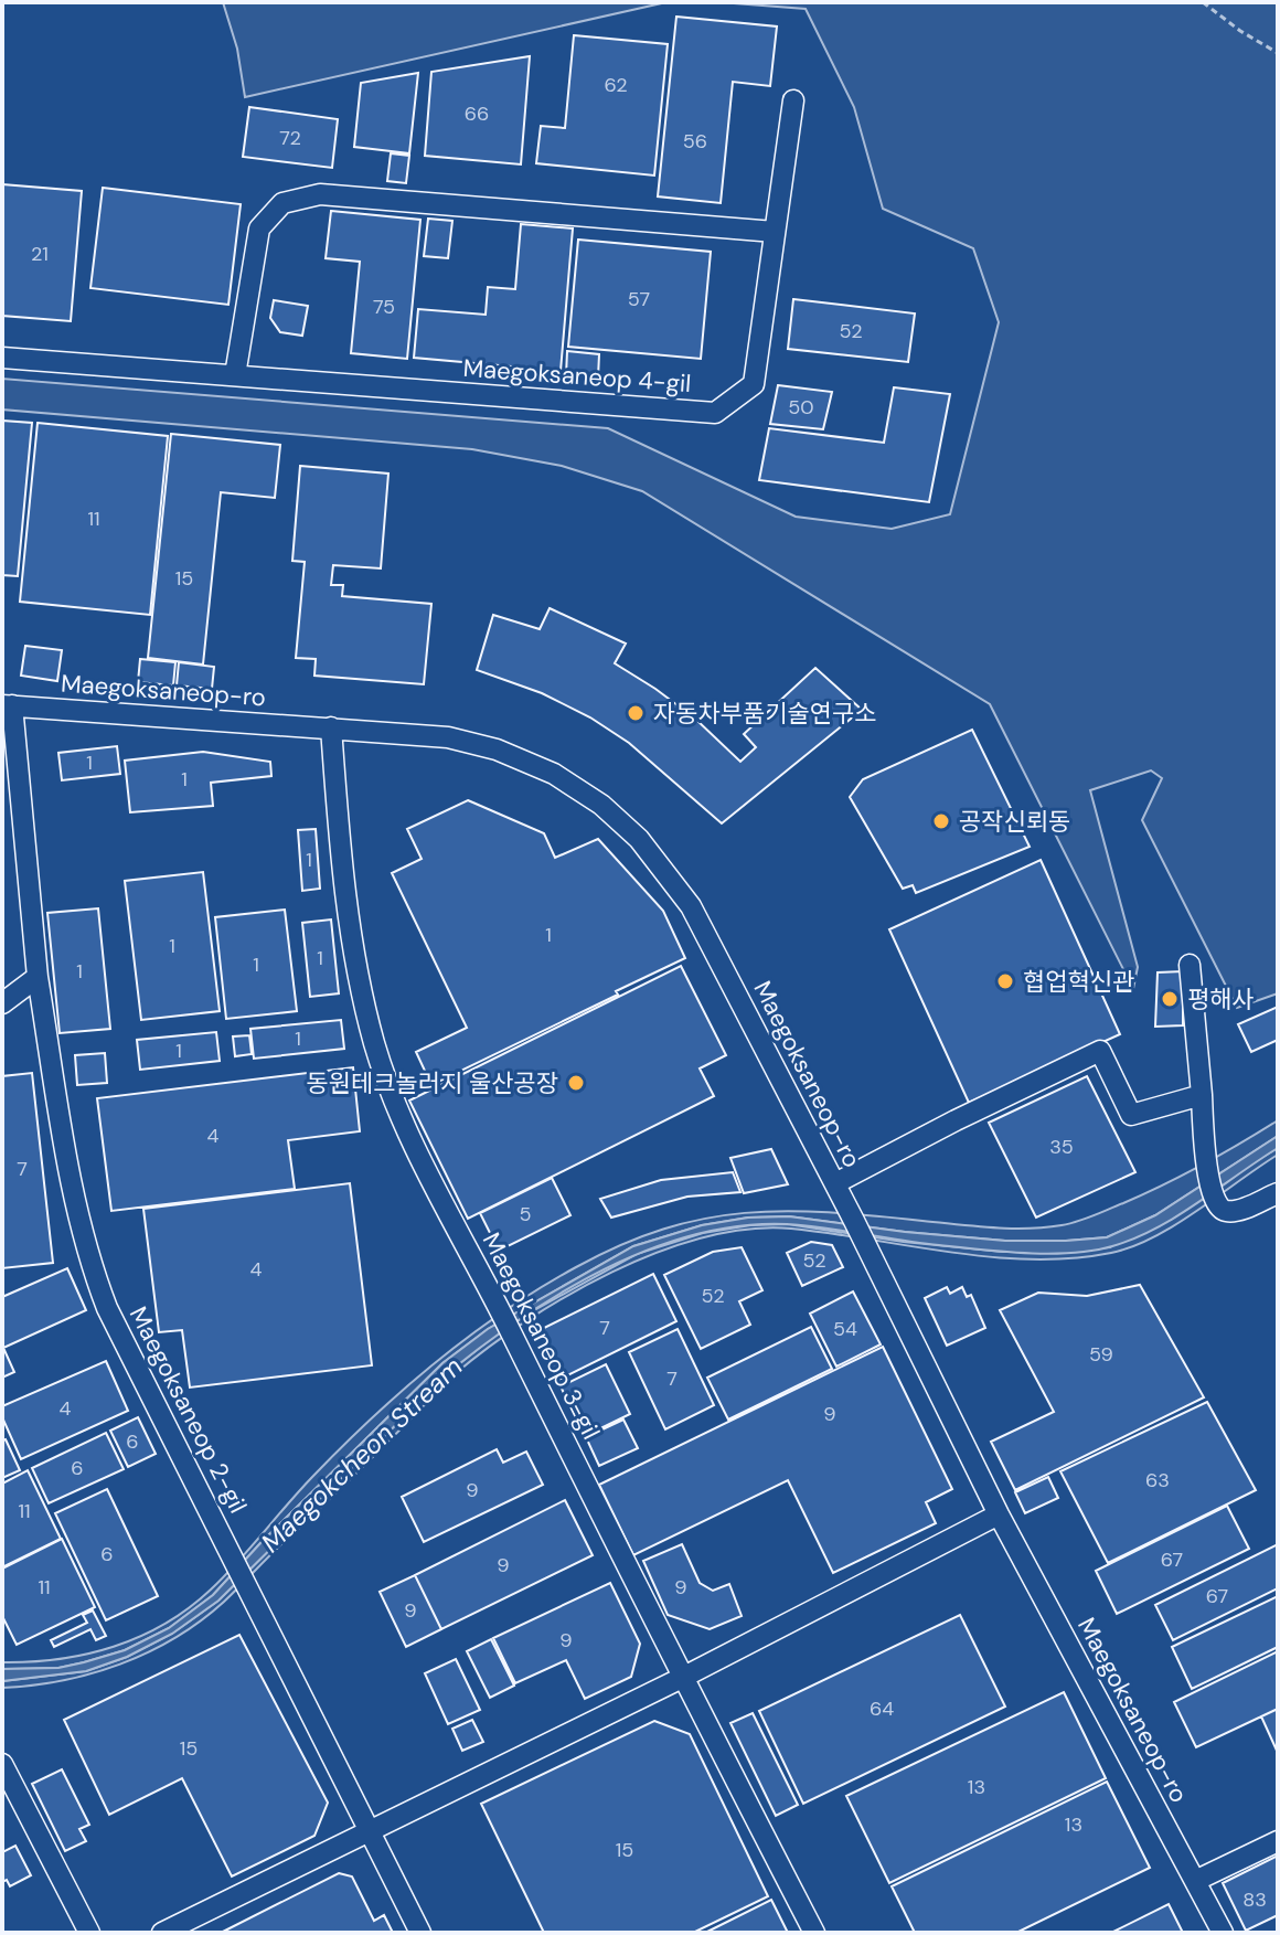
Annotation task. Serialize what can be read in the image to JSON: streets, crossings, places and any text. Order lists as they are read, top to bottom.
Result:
{
  "streets": {
    "street": [
      "Maegoksaneop 4-gil",
      "Maegoksaneop-ro",
      "Maegoksaneop 3-gil",
      "Maegoksaneop 2-gil"
    ]
  },
  "crossings": [
    ["Maegoksaneop-ro", "Maegoksaneop 3-gil"],
    ["Maegoksaneop-ro", "Maegoksaneop 2-gil"]
  ],
  "water": ["Maegokcheon Stream"],
  "places": [
    "자동차부품기술연구소",
    "공작신뢰동",
    "협업혁신관",
    "평해사",
    "동원테크놀러지 울산공장"
  ],
  "house_numbers": [
    "62",
    "66",
    "72",
    "56",
    "21",
    "57",
    "75",
    "52",
    "50",
    "11",
    "15",
    "1",
    "1",
    "1",
    "1",
    "1",
    "1",
    "1",
    "1",
    "1",
    "1",
    "4",
    "35",
    "7",
    "5",
    "52",
    "4",
    "52",
    "7",
    "54",
    "59",
    "7",
    "4",
    "9",
    "6",
    "6",
    "63",
    "9",
    "11",
    "6",
    "67",
    "9",
    "11",
    "9",
    "67",
    "9",
    "9",
    "64",
    "15",
    "13",
    "13",
    "15",
    "83"
  ]
}
